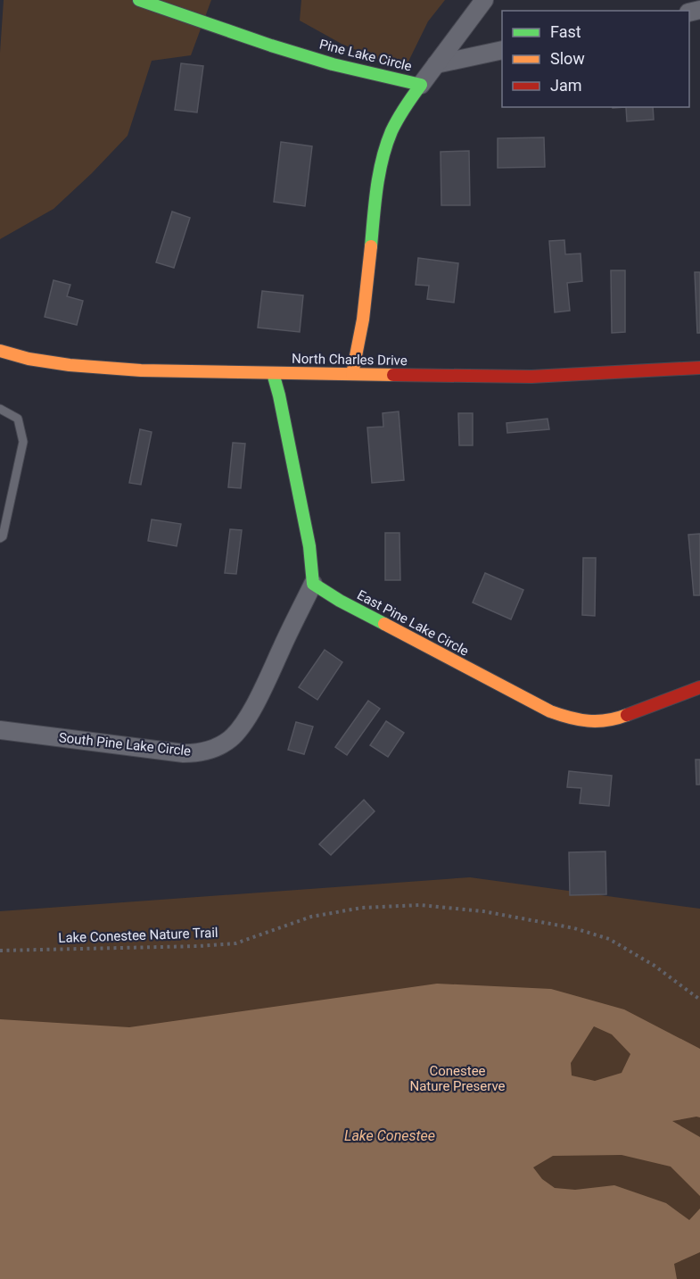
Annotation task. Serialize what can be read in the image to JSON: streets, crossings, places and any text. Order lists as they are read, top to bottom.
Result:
{
  "streets": {
    "street": [
      "Pine Lake Circle",
      "North Charles Drive",
      "East Pine Lake Circle",
      "South Pine Lake Circle"
    ],
    "path": ["Lake Conestee Nature Trail"]
  },
  "crossings": [
    ["Pine Lake Circle", "North Charles Drive"],
    ["East Pine Lake Circle", "South Pine Lake Circle"]
  ],
  "water": ["Lake Conestee"],
  "parks": ["Conestee Nature Preserve"],
  "legend": ["Fast", "Slow", "Jam"]
}
